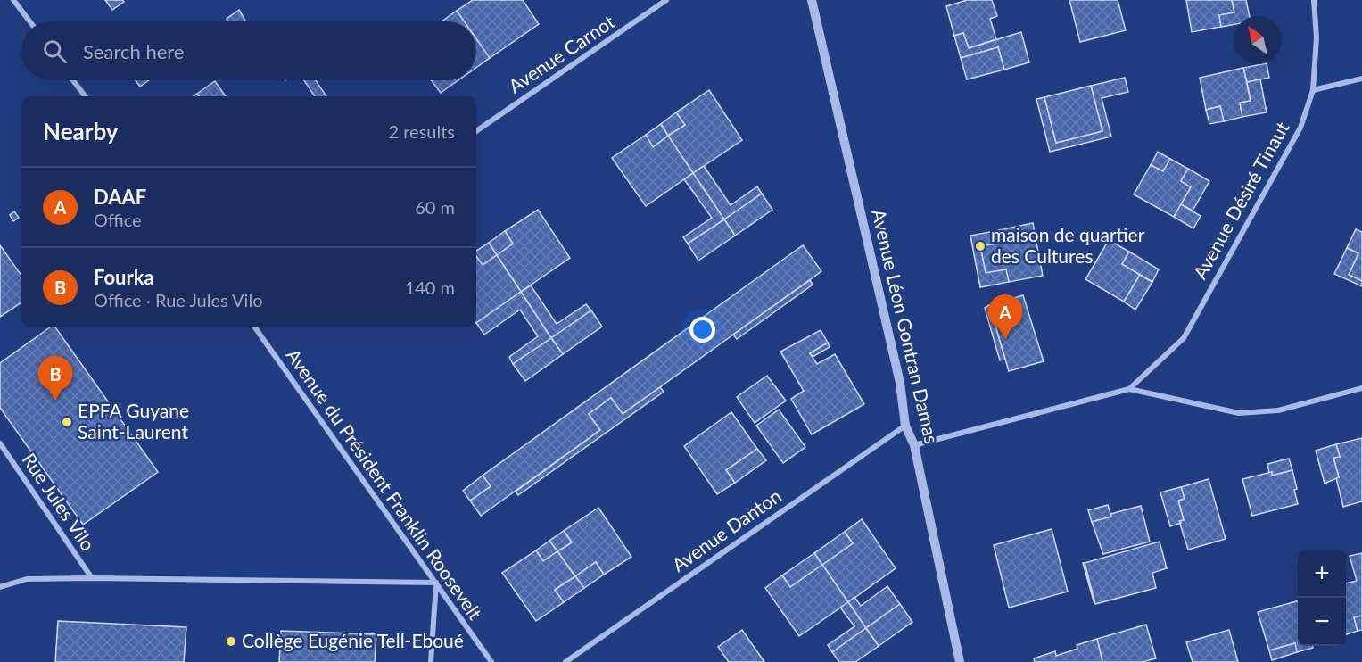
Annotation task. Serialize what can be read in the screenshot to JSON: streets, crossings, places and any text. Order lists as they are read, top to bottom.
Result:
{
  "streets": {
    "street": [
      "Avenue Carnot",
      "Avenue Désiré Tinaut",
      "Avenue Léon Gontran Damas",
      "Avenue du Président Franklin Roosevelt",
      "Rue Jules Vilo",
      "Avenue Danton"
    ]
  },
  "crossings": [
    ["Avenue Léon Gontran Damas", "Avenue Danton"]
  ],
  "places": ["maison de quartier des Cultures", "EPFA Guyane Saint-Laurent", "Collège Eugénie Tell-Eboué"],
  "north": "top left",
  "page": {
    "search": "Search here",
    "heading": ["Nearby", "2 results"],
    "list": [
      {
        "mark": "A",
        "name": "DAAF",
        "note": "Office",
        "value": "60 m"
      },
      {
        "mark": "B",
        "name": "Fourka",
        "note": "Office · Rue Jules Vilo",
        "value": "140 m"
      }
    ],
    "pins": ["A", "B"],
    "map_buttons": ["+", "−"]
  }
}
